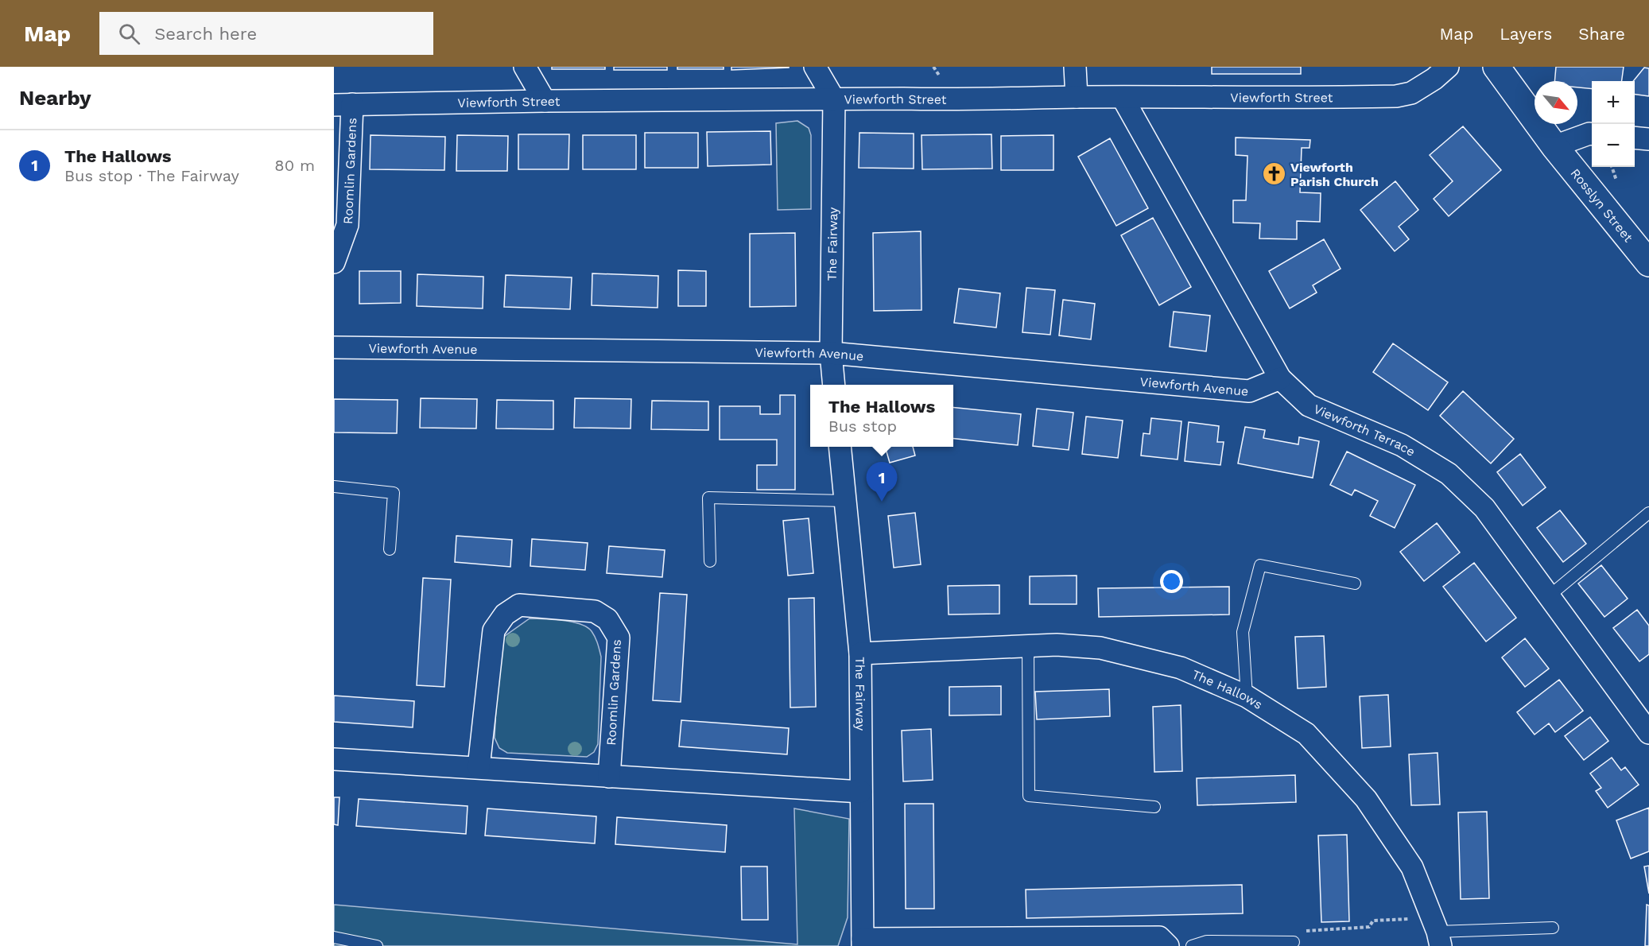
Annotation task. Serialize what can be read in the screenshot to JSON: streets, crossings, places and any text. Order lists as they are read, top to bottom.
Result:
{
  "streets": {
    "main road": ["Rosslyn Street"],
    "street": [
      "Viewforth Street",
      "Roomlin Gardens",
      "The Fairway",
      "Viewforth Avenue",
      "Viewforth Terrace",
      "The Hallows"
    ]
  },
  "crossings": [
    ["Viewforth Street", "Roomlin Gardens"],
    ["Viewforth Street", "The Fairway"],
    ["Viewforth Street", "Viewforth Terrace"],
    ["The Fairway", "Viewforth Avenue"],
    ["The Fairway", "The Hallows"],
    ["Viewforth Avenue", "Viewforth Terrace"]
  ],
  "places": {
    "church": ["Viewforth Parish Church"]
  },
  "north": "bottom right",
  "page": {
    "header": "Map",
    "search": "Search here",
    "nav": ["Map", "Layers", "Share"],
    "heading": "Nearby",
    "map_buttons": ["+", "−"],
    "list": [
      {
        "mark": "1",
        "name": "The Hallows",
        "note": "Bus stop · The Fairway",
        "value": "80 m"
      }
    ],
    "popup": ["The Hallows", "Bus stop"],
    "pins": "1"
  }
}
